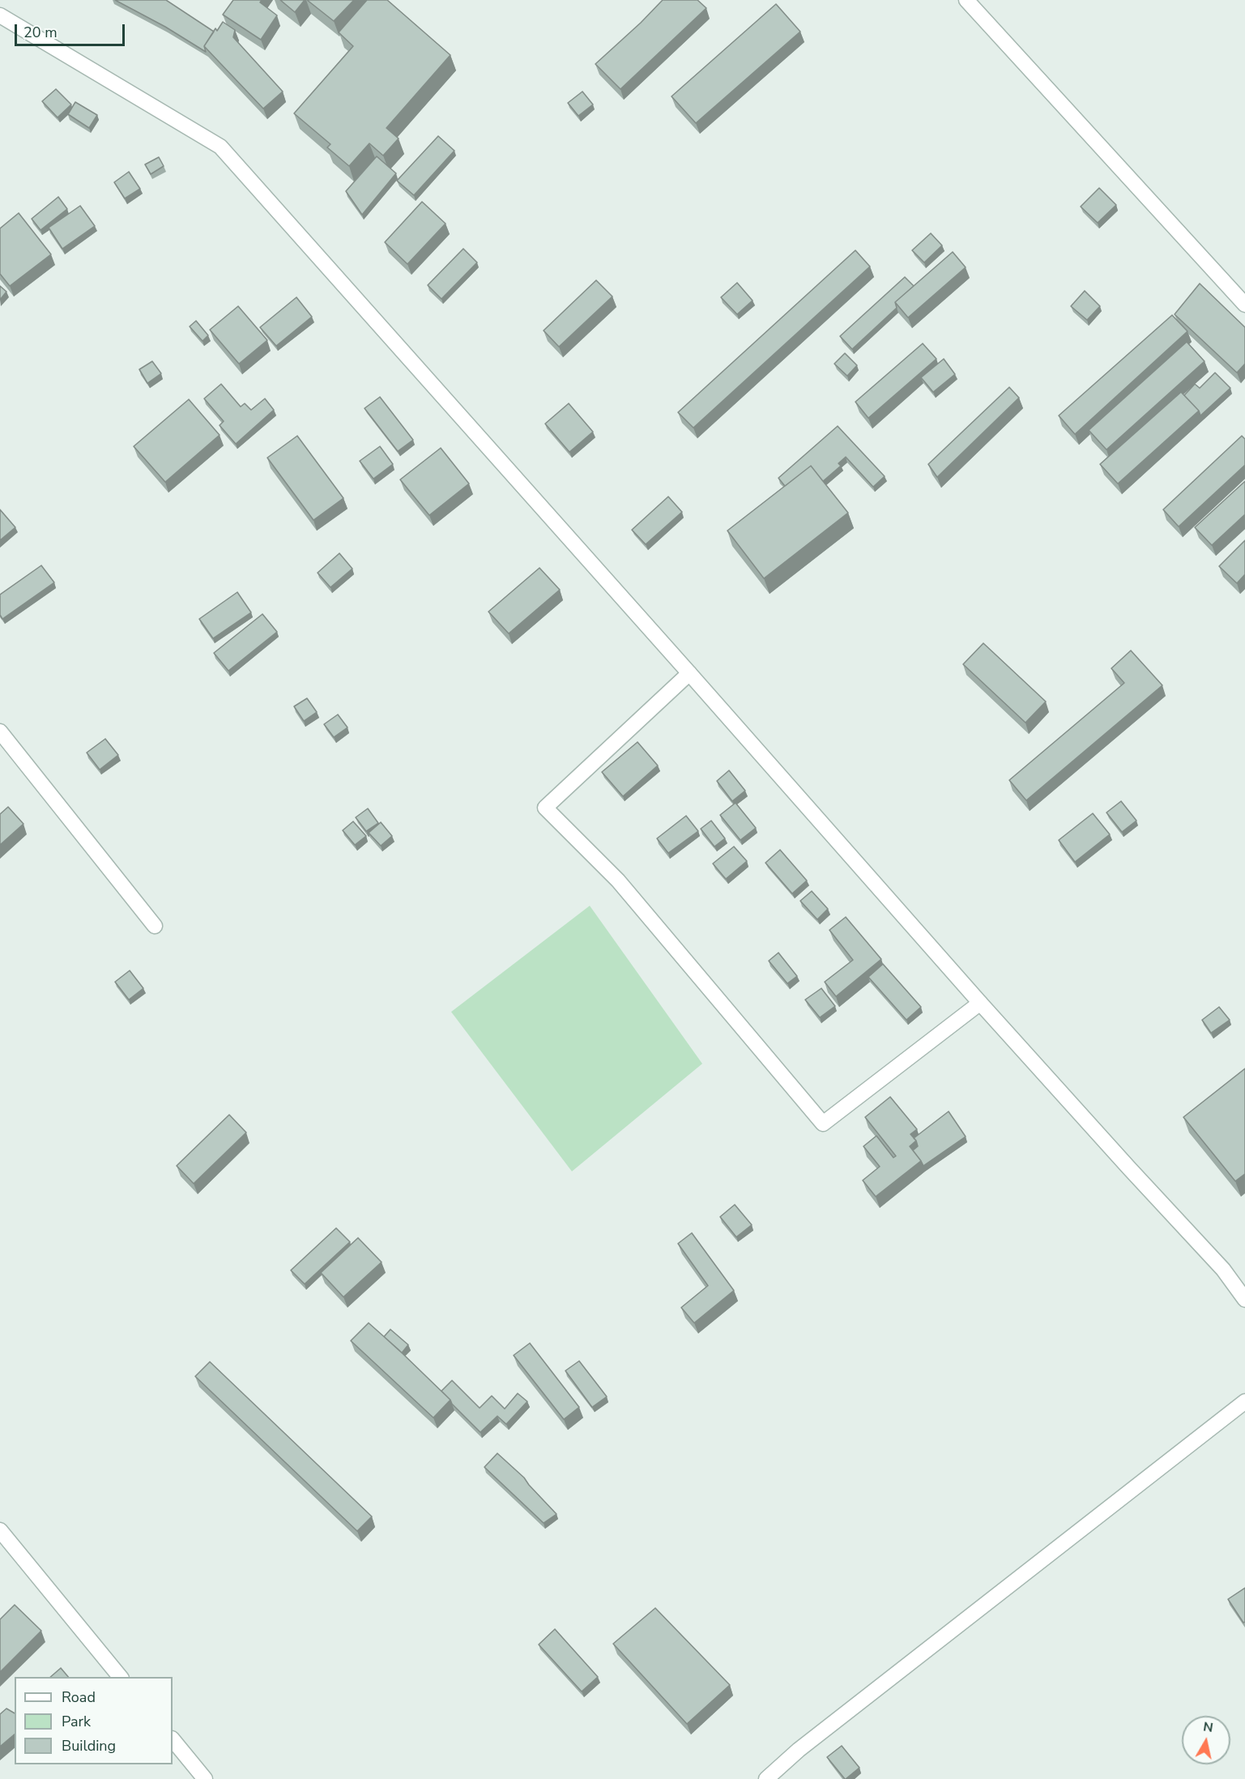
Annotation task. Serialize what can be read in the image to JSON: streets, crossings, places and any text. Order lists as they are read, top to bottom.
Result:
{
  "legend": ["Road", "Park", "Building"],
  "scale_bar": "20 m",
  "north": "top"
}
